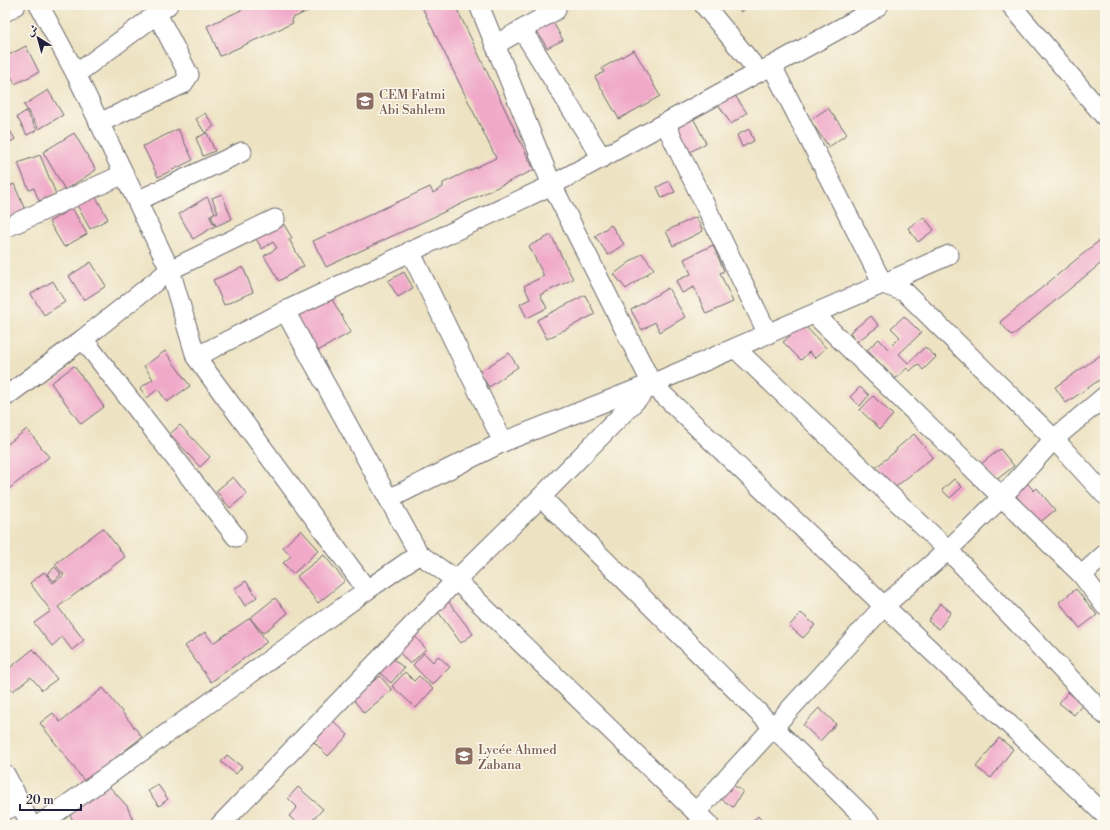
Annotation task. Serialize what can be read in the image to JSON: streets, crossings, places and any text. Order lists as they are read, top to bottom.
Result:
{
  "places": {
    "school or university": ["CEM Fatmi Abi Sahlem", "Lycée Ahmed Zabana"]
  },
  "scale_bar": "20 m",
  "north": "top left"
}
